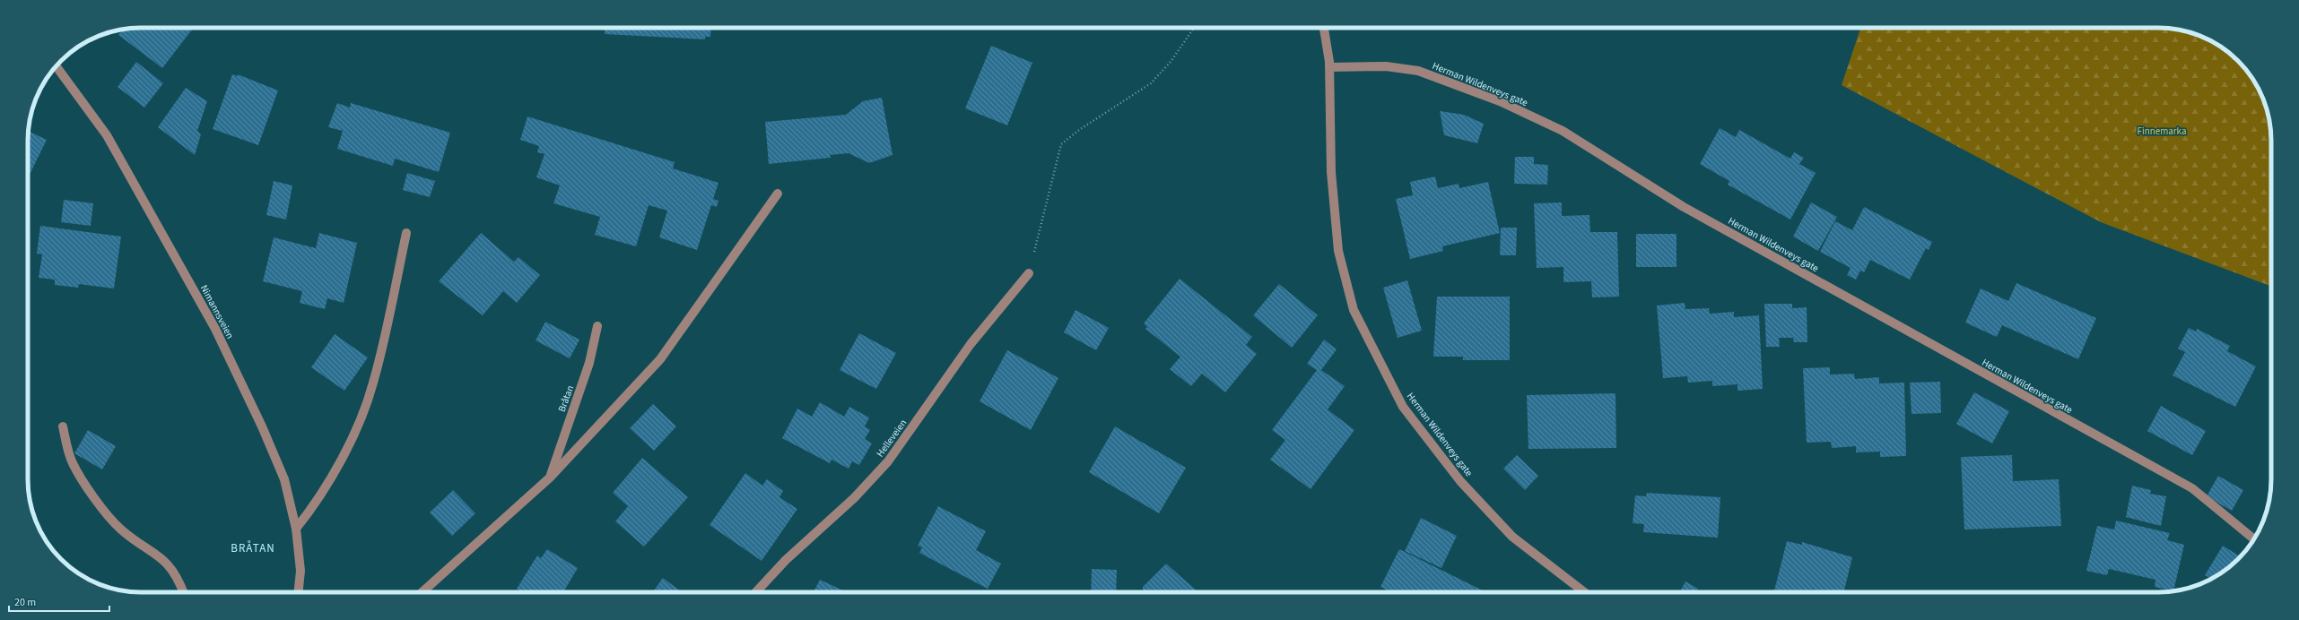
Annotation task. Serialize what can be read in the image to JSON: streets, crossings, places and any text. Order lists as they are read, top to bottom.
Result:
{
  "streets": {
    "street": [
      "Herman Wildenveys gate",
      "Nimannsveien",
      "Bråtan",
      "Helleveien"
    ]
  },
  "districts": ["BRÅTAN"],
  "parks": ["Finnemarka"],
  "scale_bar": "20 m"
}
